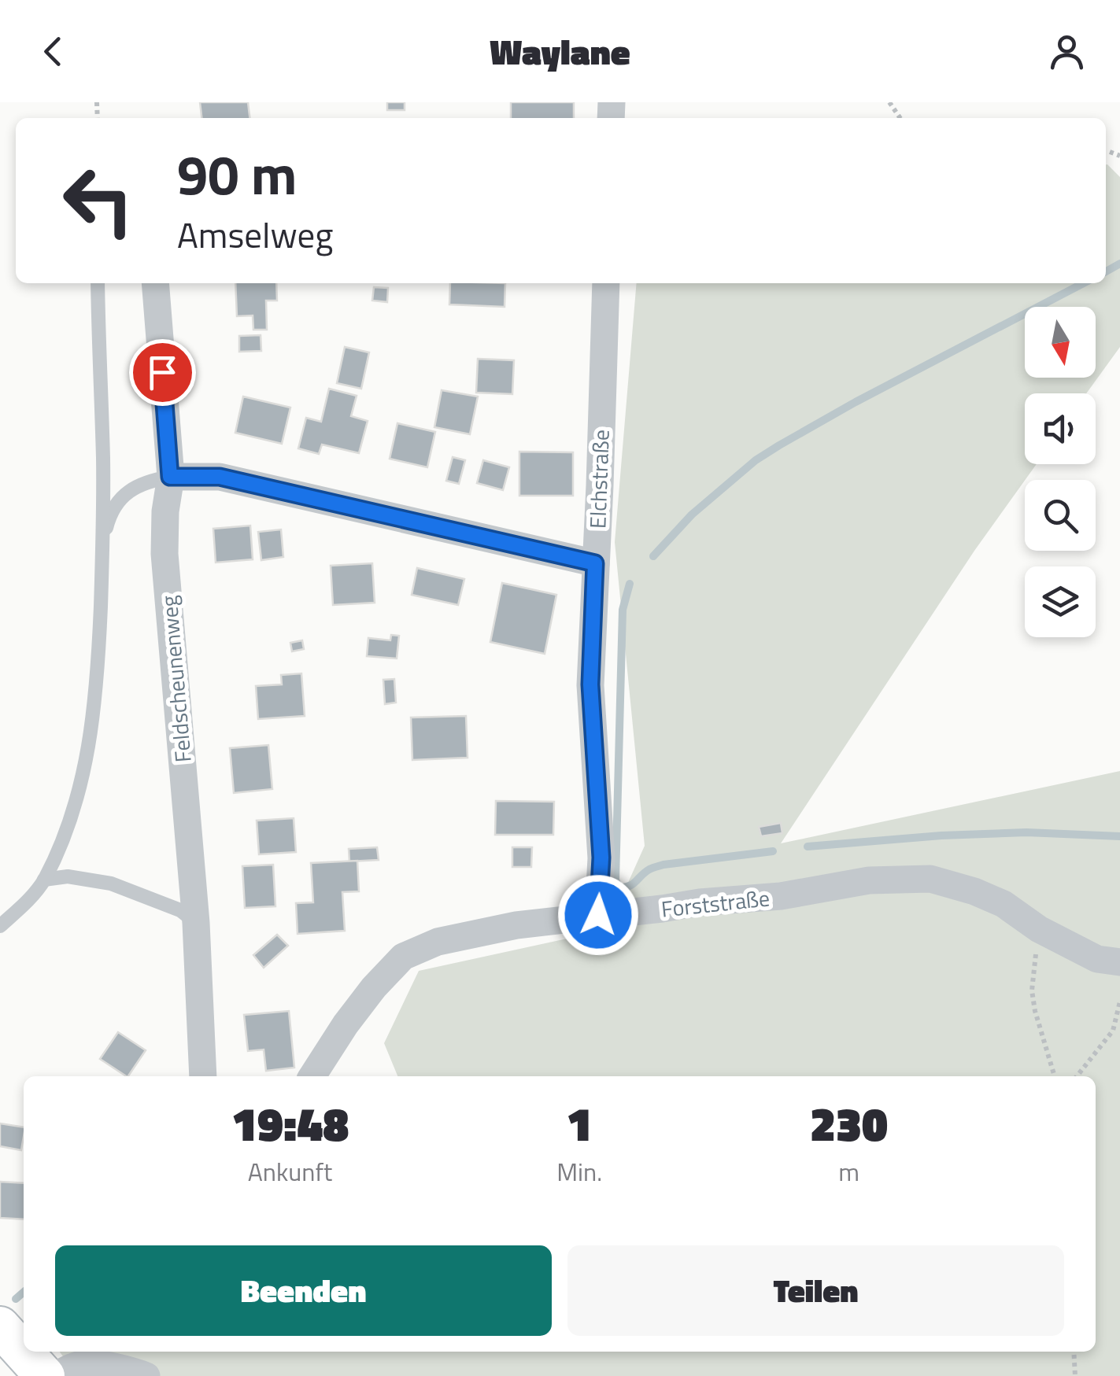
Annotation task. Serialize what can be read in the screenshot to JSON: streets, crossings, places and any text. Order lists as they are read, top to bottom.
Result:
{
  "streets": {
    "street": ["Elchstraße", "Feldscheunenweg", "Forststraße"]
  },
  "crossings": [
    ["Elchstraße", "Forststraße"]
  ],
  "north": "bottom",
  "page": {
    "header": "Waylane",
    "turn": ["90 m", "Amselweg"],
    "eta": [
      "19:48",
      "Ankunft",
      "1",
      "Min.",
      "230",
      "m"
    ],
    "buttons": ["Beenden", "Teilen"]
  }
}
